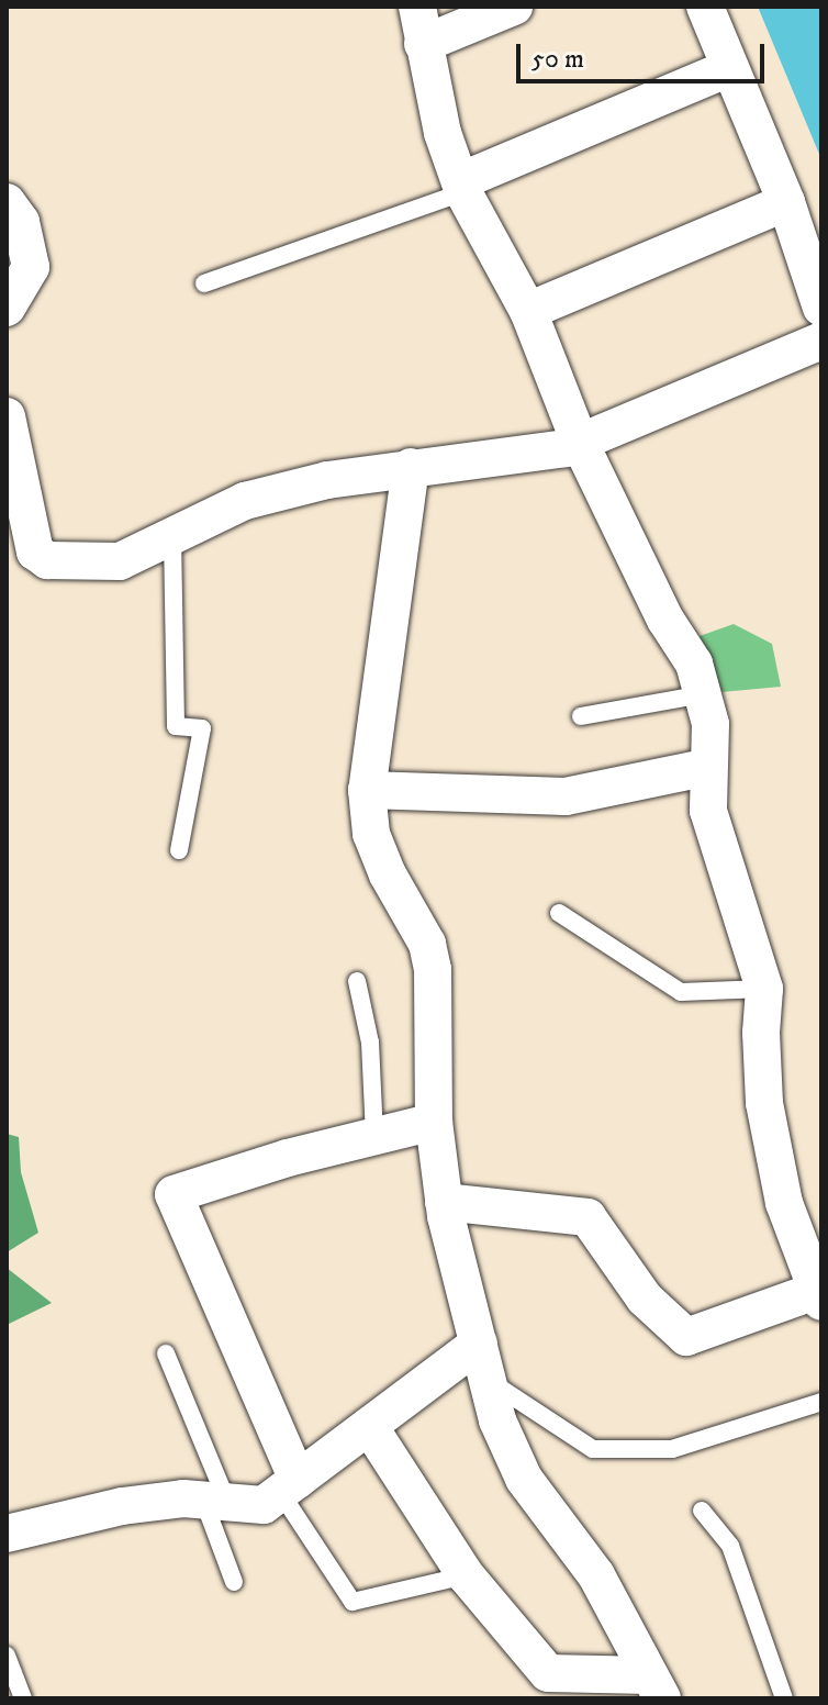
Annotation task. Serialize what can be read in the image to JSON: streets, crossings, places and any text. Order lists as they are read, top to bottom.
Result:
{
  "scale_bar": "50 m"
}
